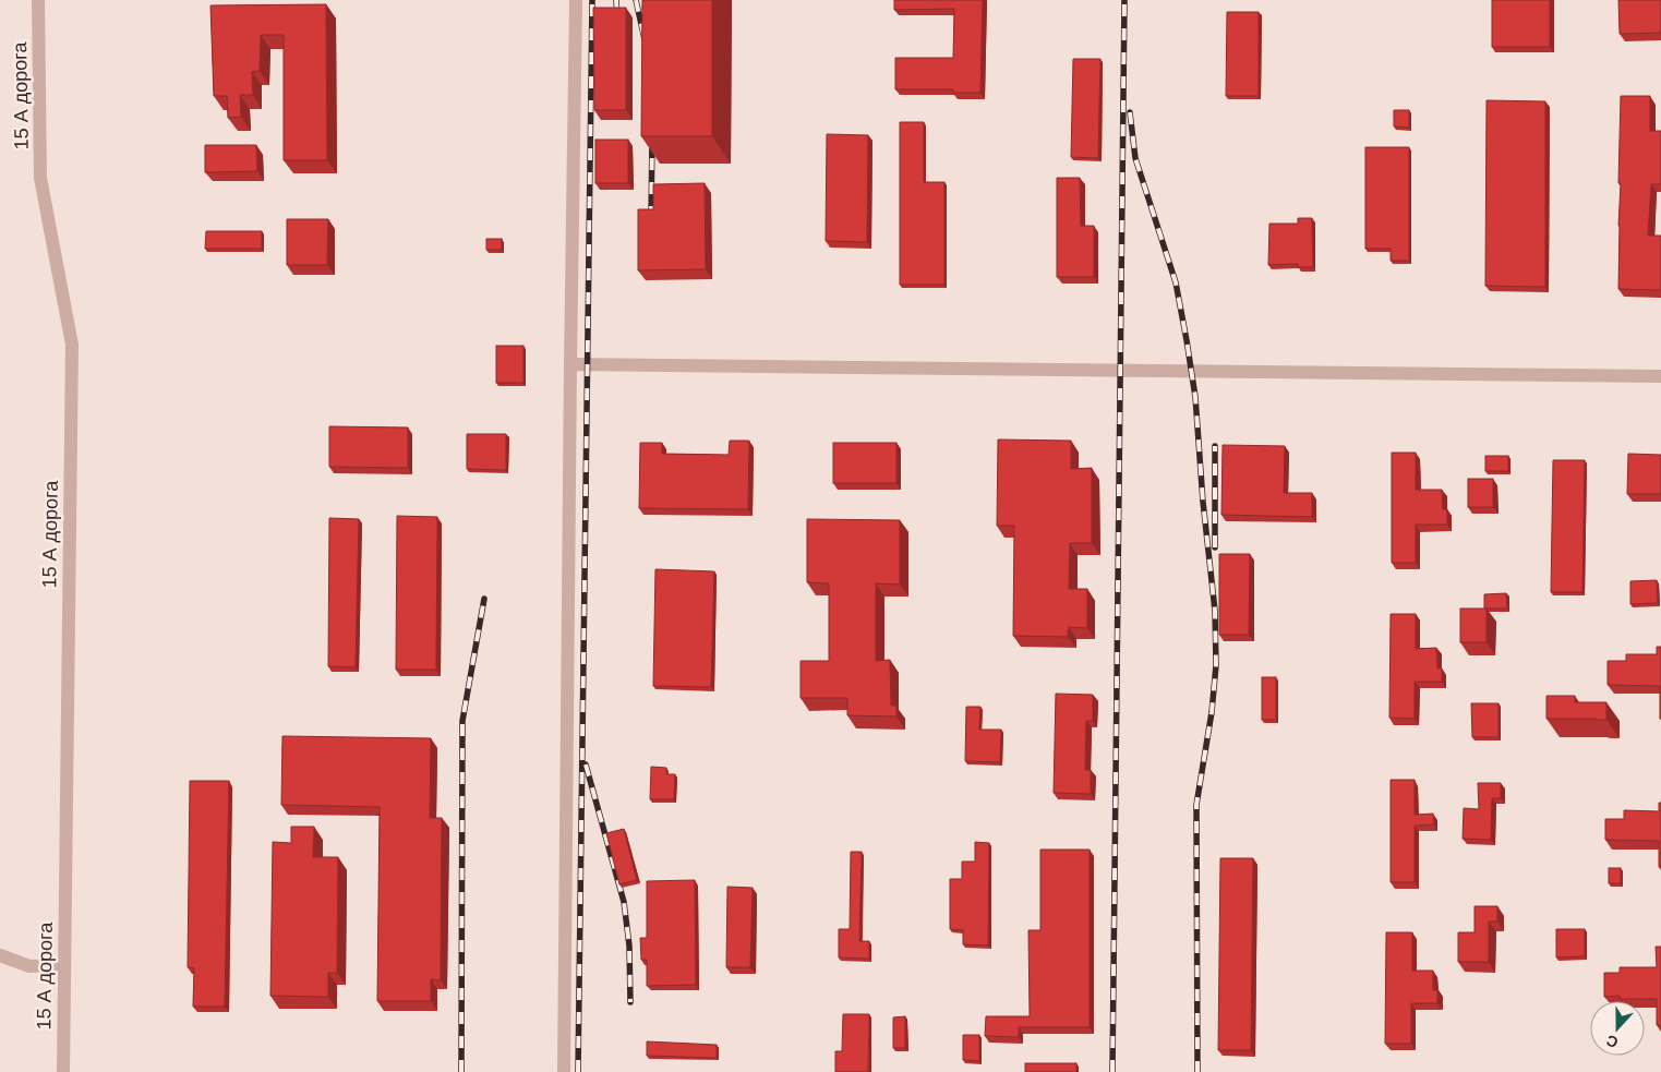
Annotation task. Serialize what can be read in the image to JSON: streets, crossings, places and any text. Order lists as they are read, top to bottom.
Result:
{
  "streets": {
    "street": ["15 А дорога"]
  },
  "north": "bottom"
}
